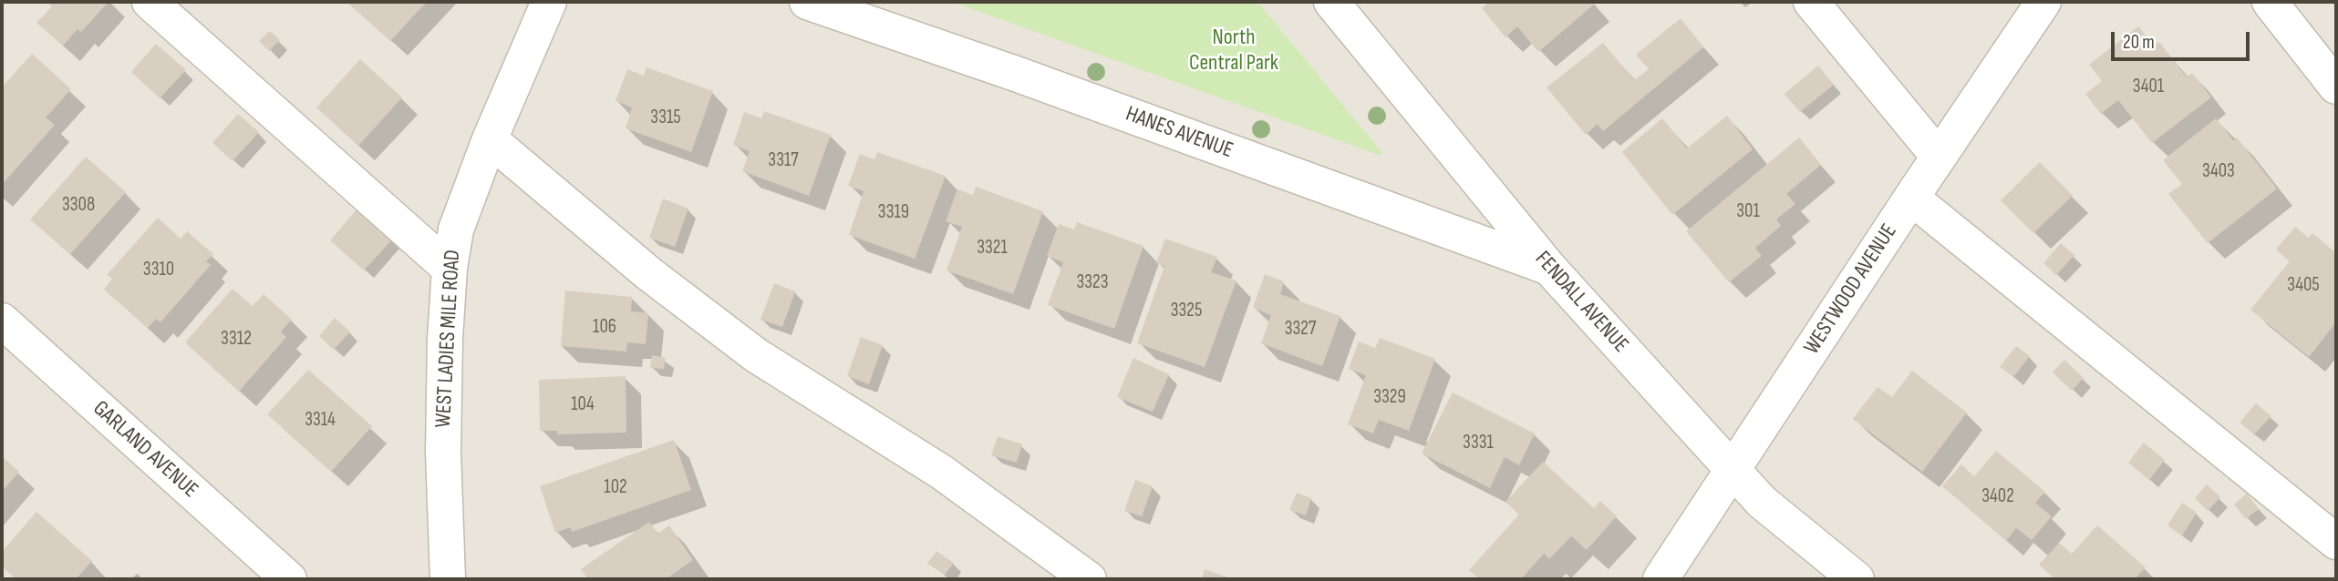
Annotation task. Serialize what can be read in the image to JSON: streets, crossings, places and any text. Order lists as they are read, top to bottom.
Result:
{
  "streets": {
    "street": [
      "HANES AVENUE",
      "WESTWOOD AVENUE",
      "FENDALL AVENUE",
      "WEST LADIES MILE ROAD",
      "GARLAND AVENUE"
    ]
  },
  "crossings": [
    ["HANES AVENUE", "FENDALL AVENUE"],
    ["WESTWOOD AVENUE", "FENDALL AVENUE"]
  ],
  "parks": ["North Central Park"],
  "house_numbers": [
    "3401",
    "3315",
    "3317",
    "3403",
    "3308",
    "301",
    "3319",
    "3321",
    "3310",
    "3323",
    "3405",
    "3325",
    "106",
    "3327",
    "3312",
    "3329",
    "104",
    "3314",
    "3331",
    "102",
    "3402"
  ],
  "scale_bar": "20 m"
}
